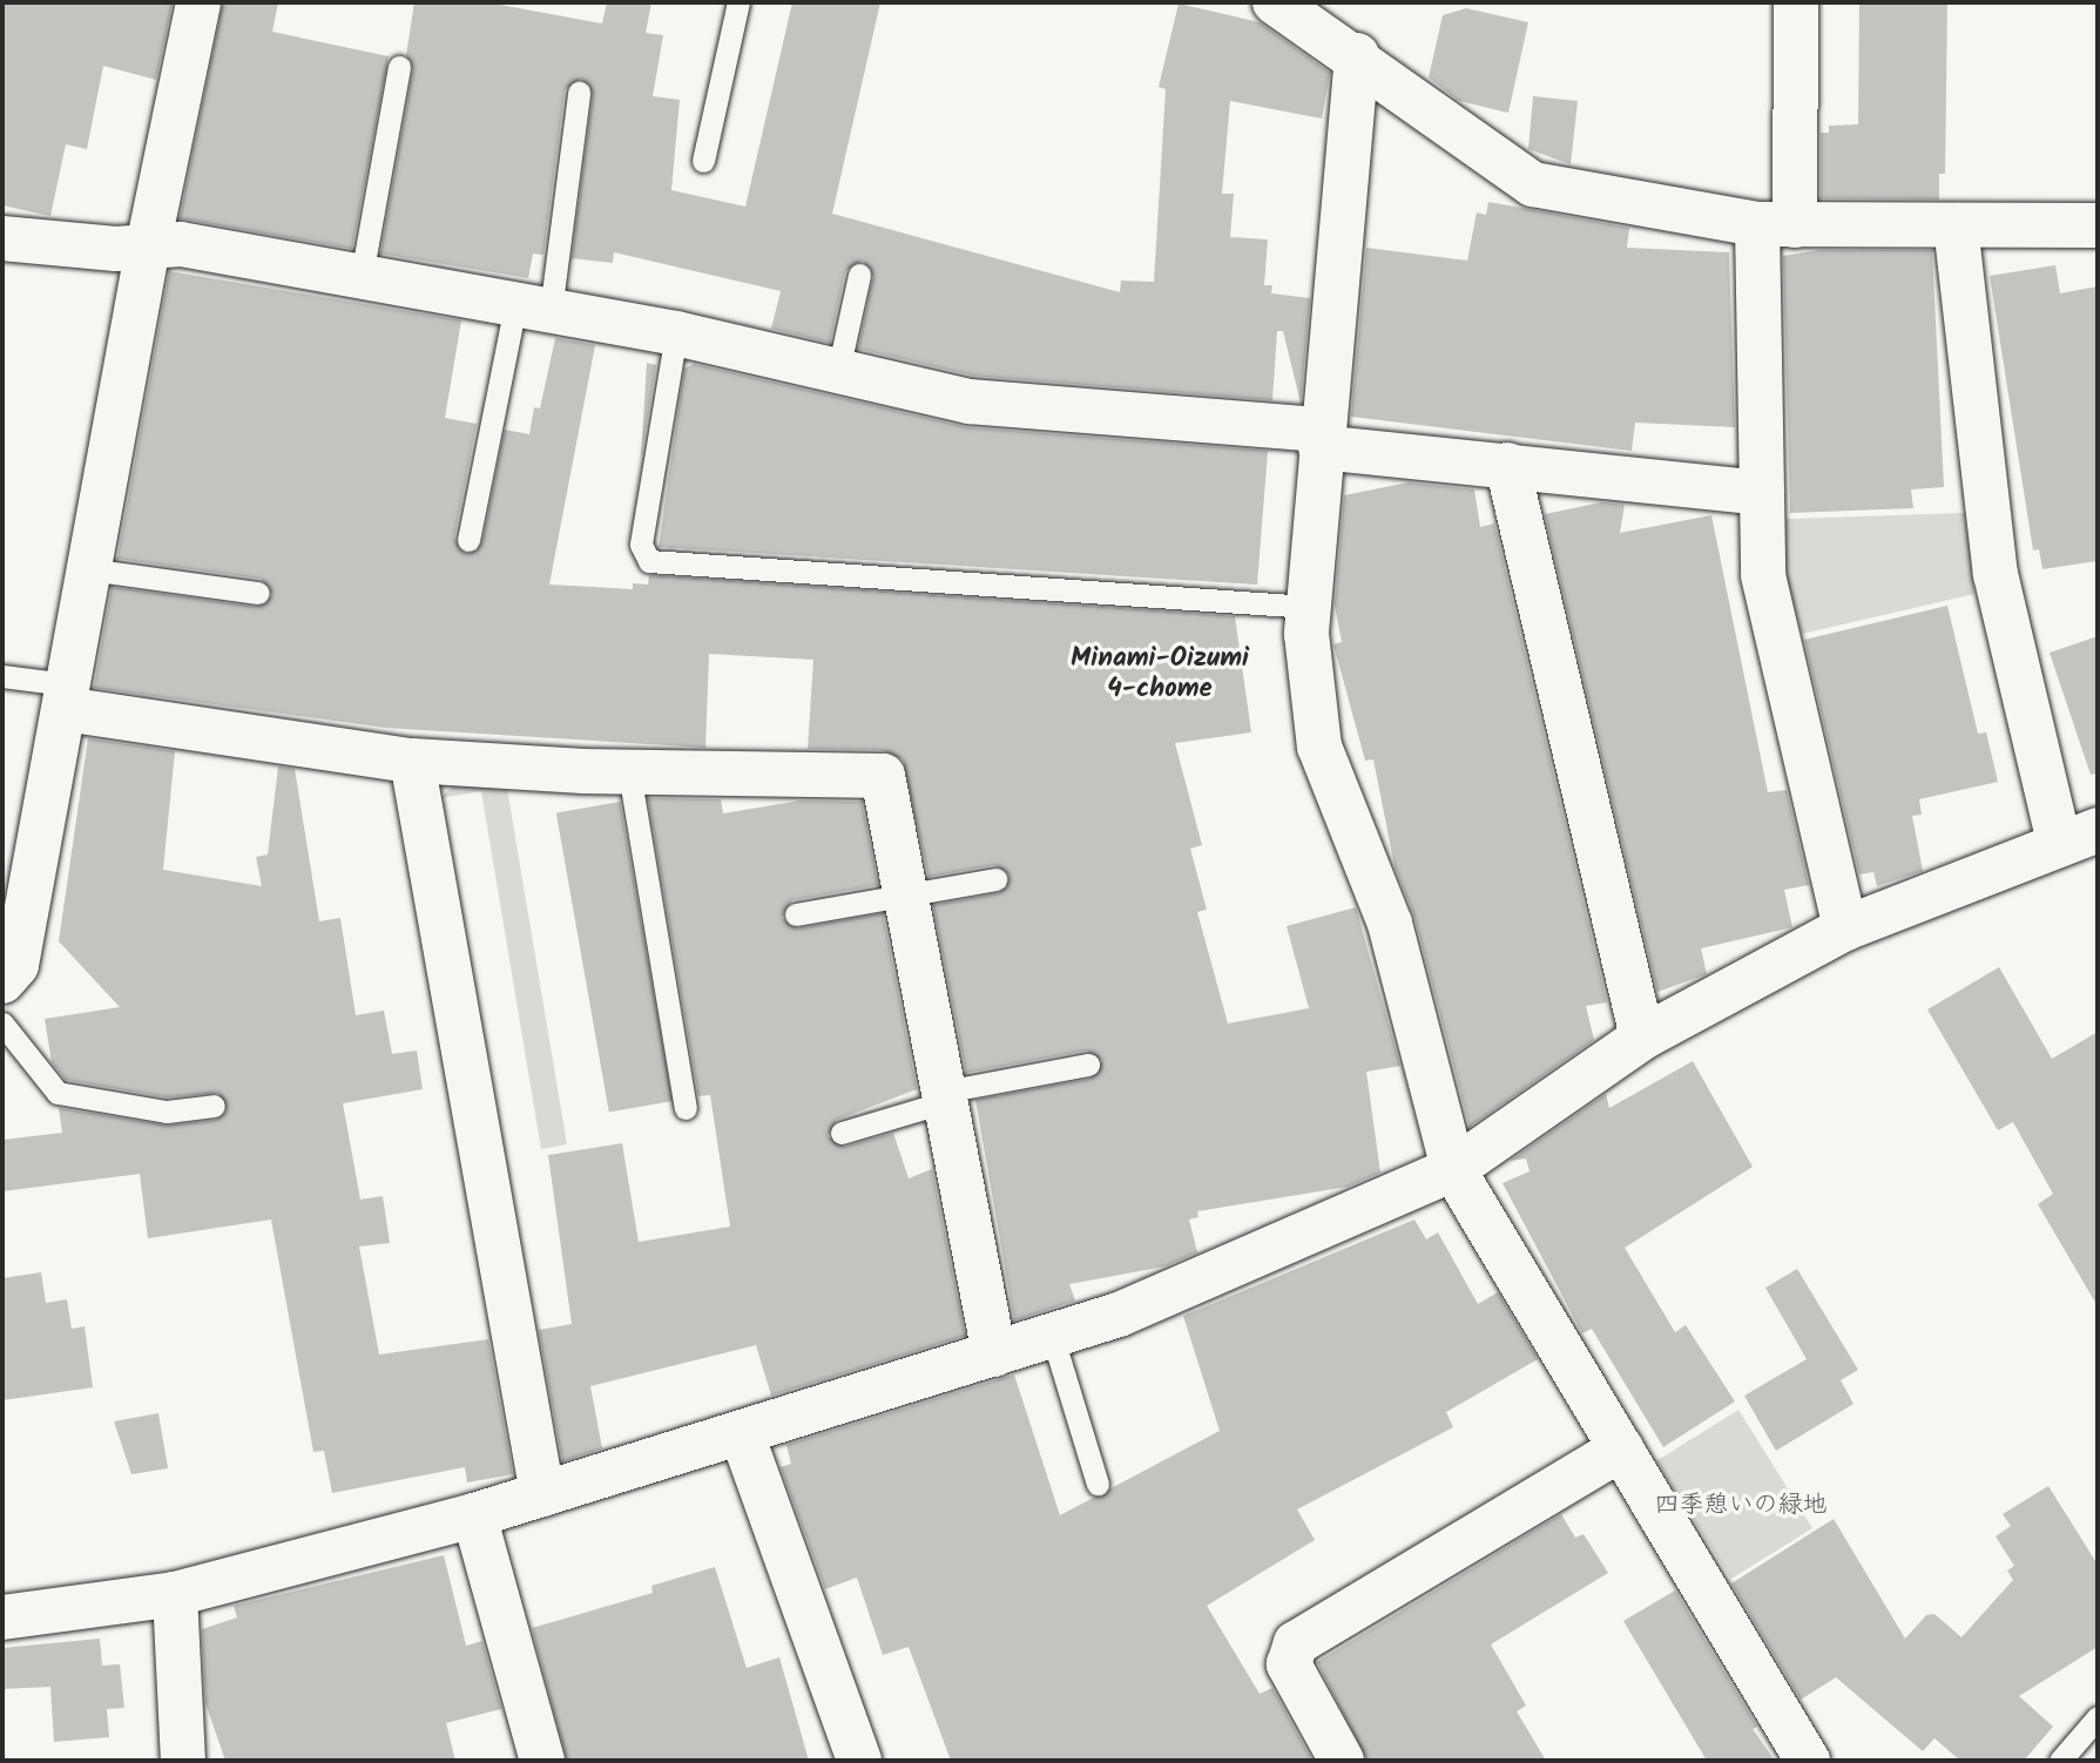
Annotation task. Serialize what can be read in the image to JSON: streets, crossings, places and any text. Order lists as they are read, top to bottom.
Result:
{
  "districts": ["Minami-Oizumi 4-chome"],
  "parks": ["四季憩いの緑地"]
}
